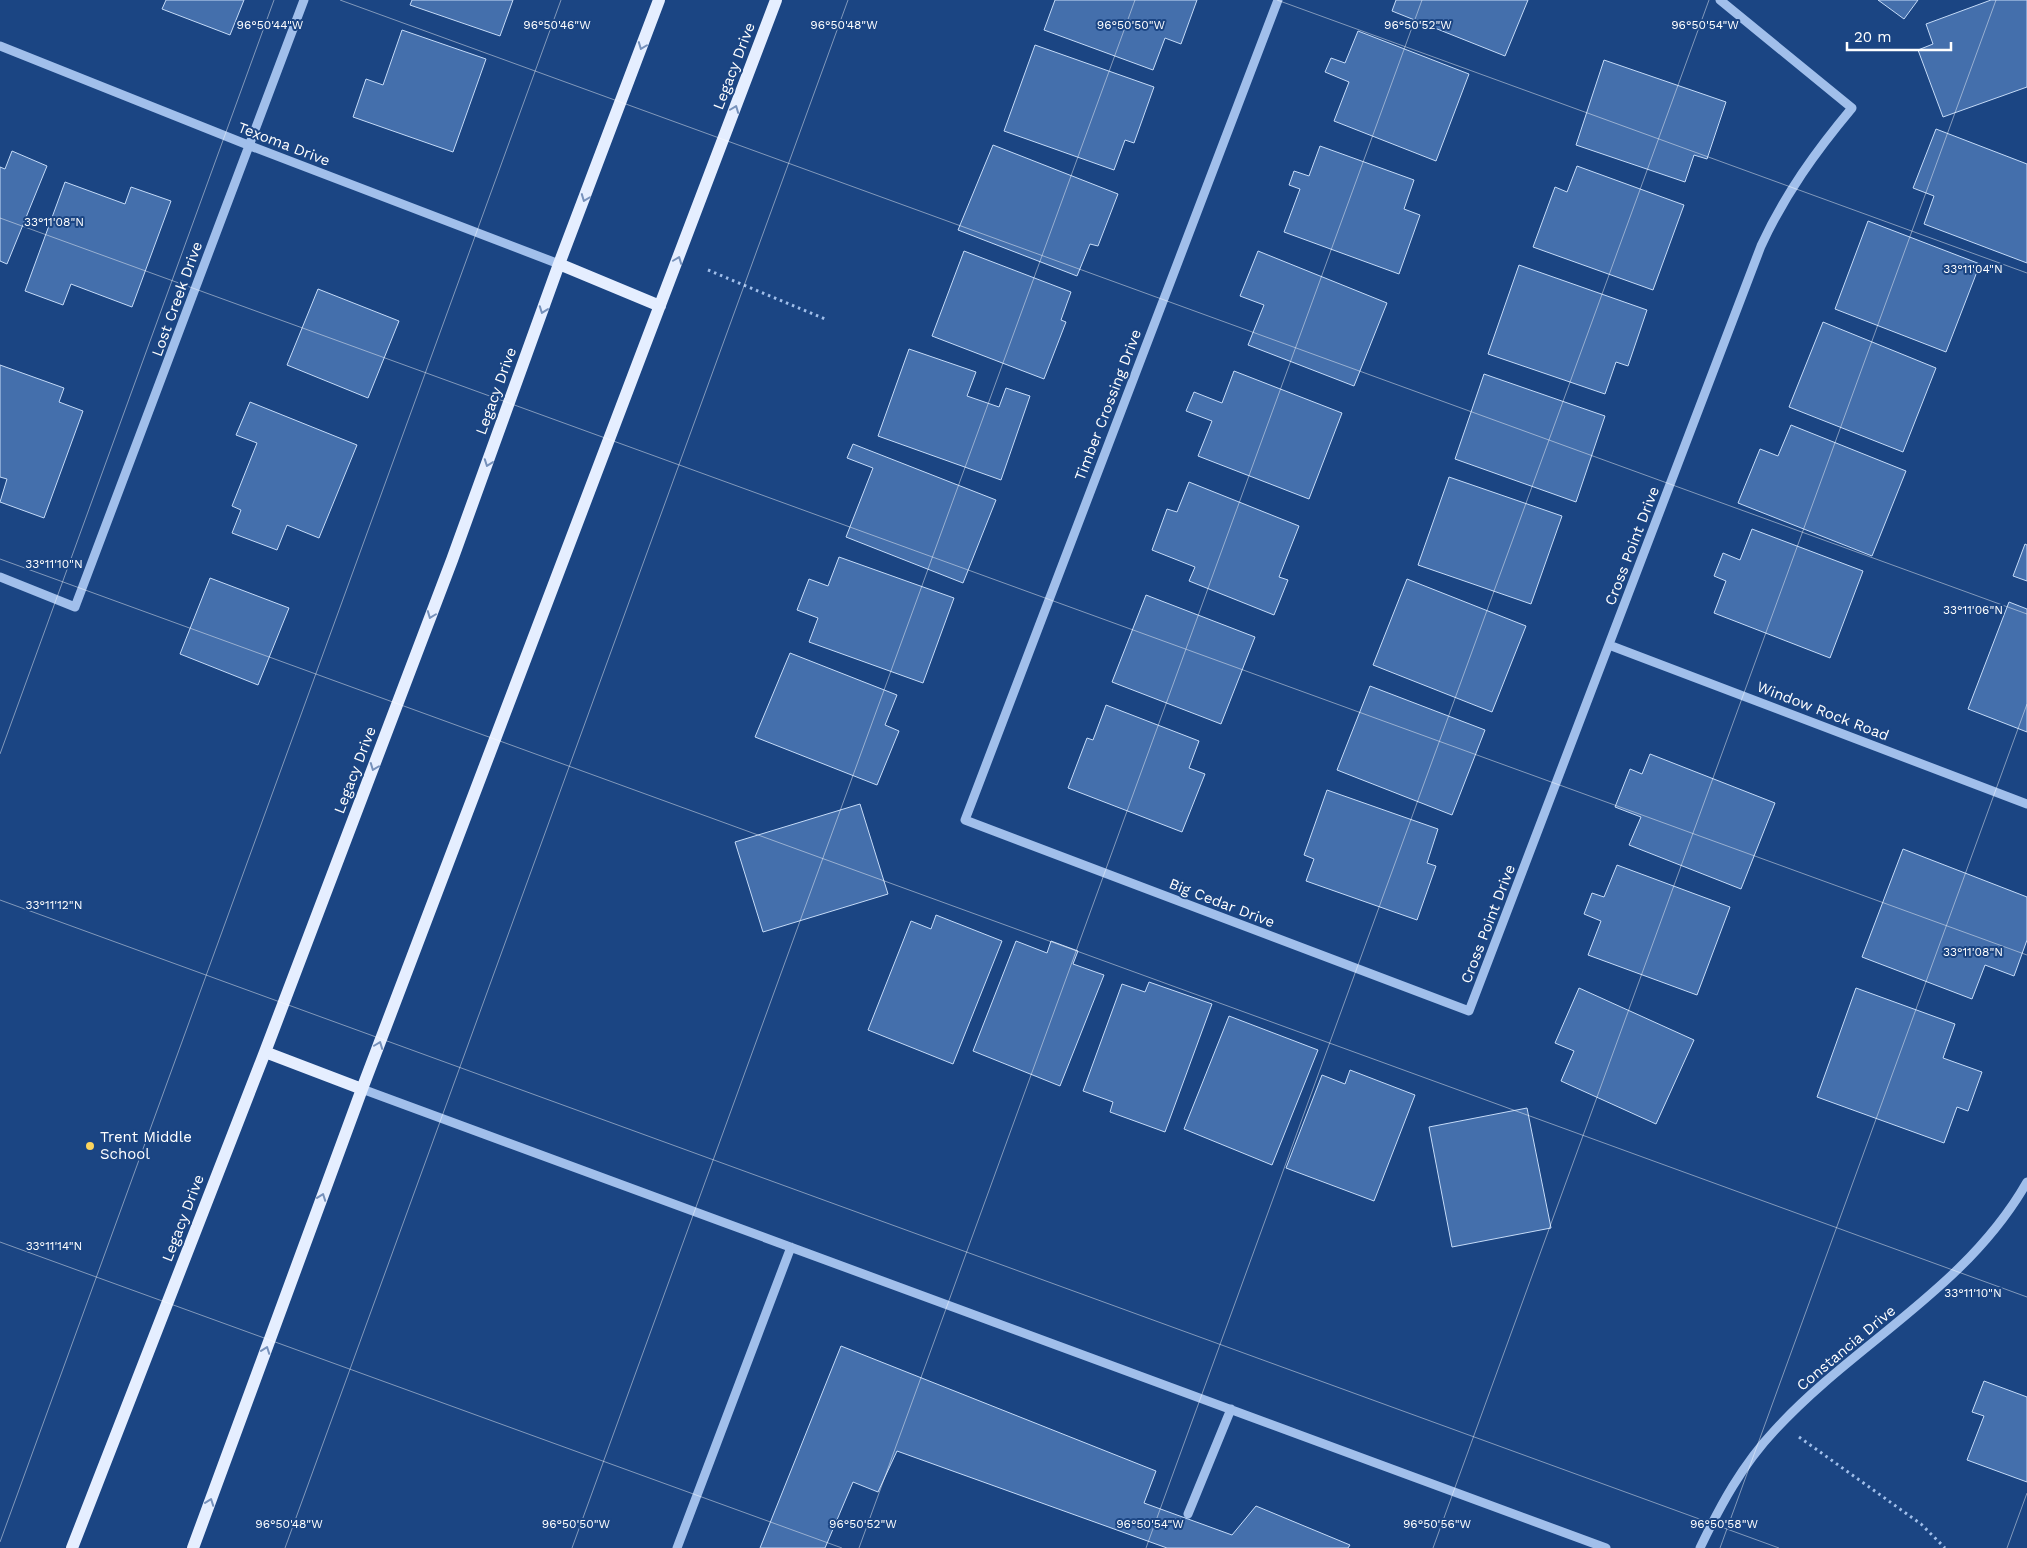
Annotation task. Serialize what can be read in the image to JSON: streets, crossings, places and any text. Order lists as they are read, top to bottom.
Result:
{
  "streets": {
    "main road": ["Legacy Drive"],
    "street": [
      "Texoma Drive",
      "Lost Creek Drive",
      "Timber Crossing Drive",
      "Cross Point Drive",
      "Window Rock Road",
      "Big Cedar Drive",
      "Constancia Drive"
    ]
  },
  "crossings": [
    ["Legacy Drive", "Texoma Drive"],
    ["Texoma Drive", "Lost Creek Drive"],
    ["Timber Crossing Drive", "Big Cedar Drive"],
    ["Cross Point Drive", "Window Rock Road"],
    ["Cross Point Drive", "Big Cedar Drive"]
  ],
  "places": ["Trent Middle School"],
  "scale_bar": "20 m",
  "coordinates": [
    "96°50'46\"W",
    "96°50'48\"W",
    "96°50'44\"W",
    "96°50'50\"W",
    "96°50'52\"W",
    "96°50'54\"W",
    "33°11'08\"N",
    "33°11'04\"N",
    "33°11'10\"N",
    "33°11'06\"N",
    "33°11'12\"N",
    "33°11'14\"N",
    "96°50'56\"W",
    "96°50'58\"W"
  ]
}
